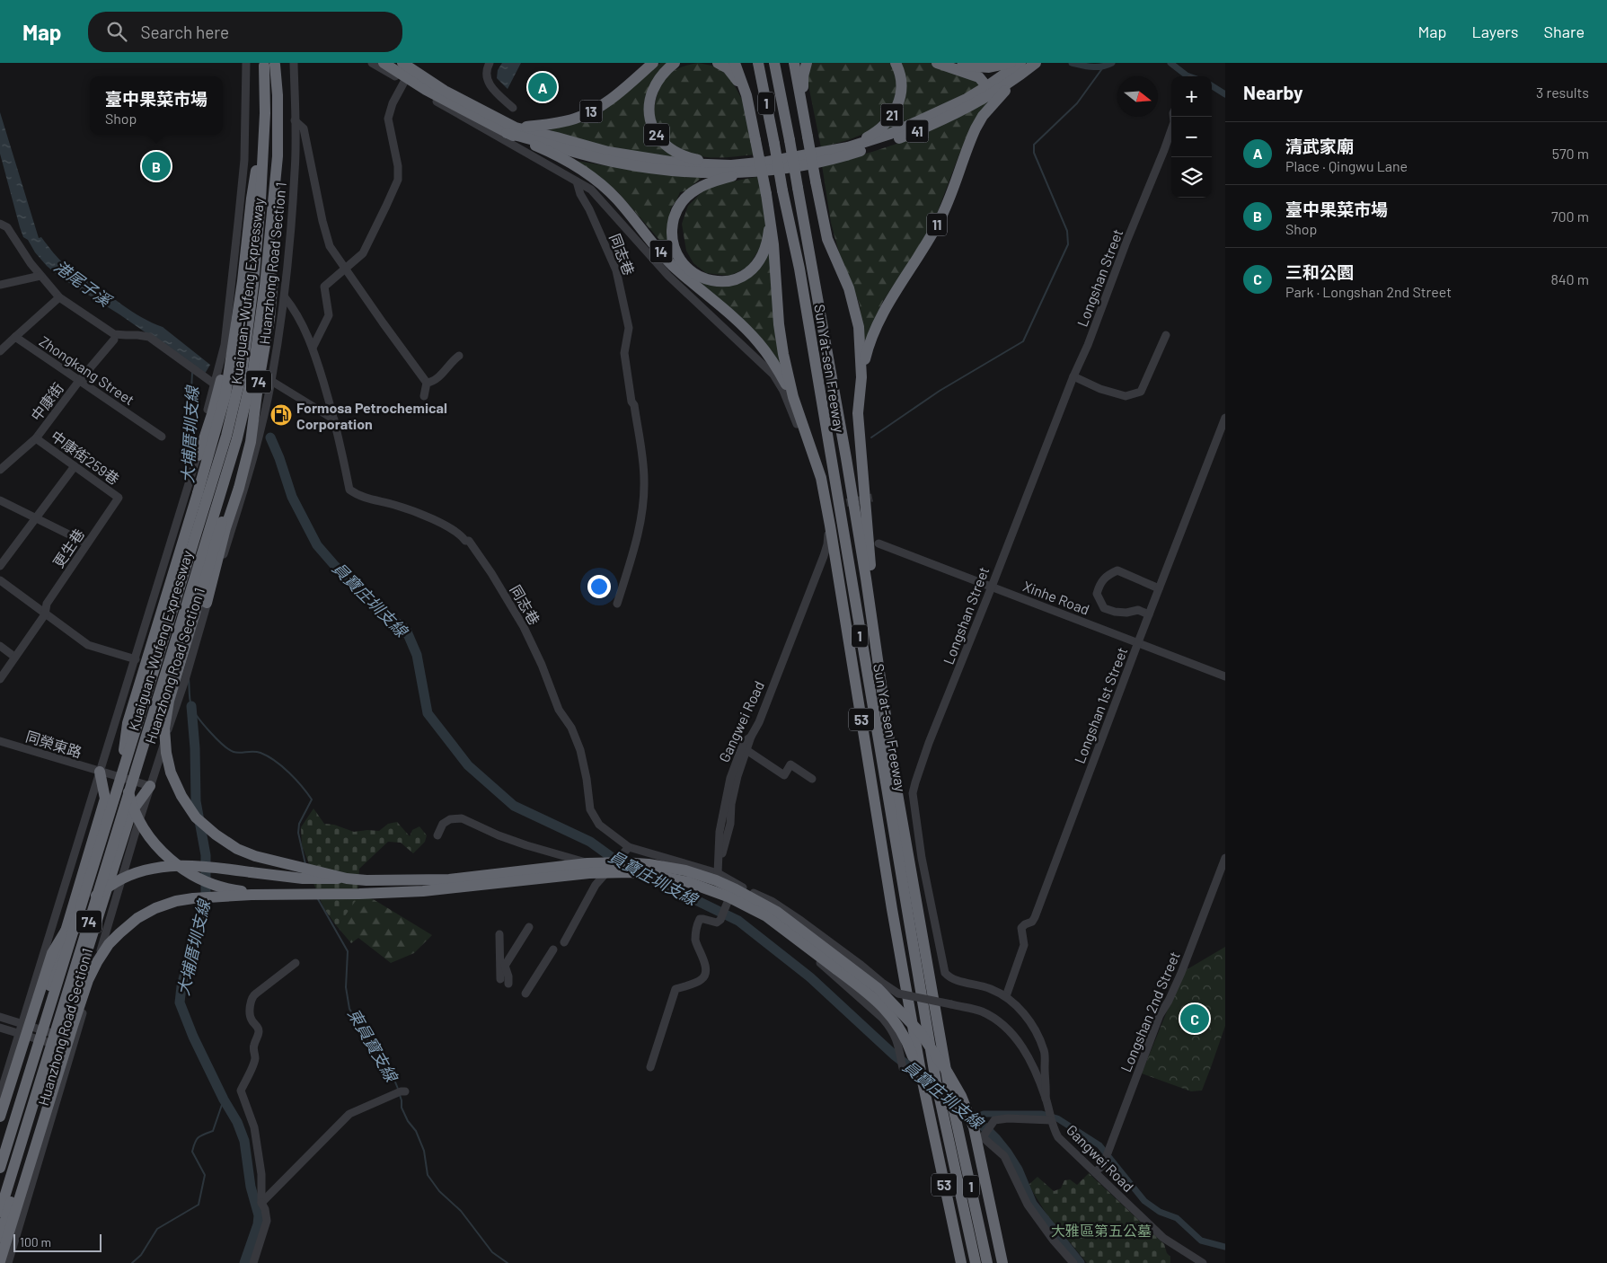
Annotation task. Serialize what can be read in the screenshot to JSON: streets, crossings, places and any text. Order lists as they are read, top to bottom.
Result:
{
  "streets": {
    "highway": [
      "1",
      "13",
      "21",
      "41",
      "24",
      "11",
      "14",
      "Kuaiguan-Wufeng Expressway",
      "Sun Yat-sen Freeway",
      "74",
      "53"
    ],
    "street": [
      "同志巷",
      "Huanzhong Road Section 1",
      "Longshan Street",
      "Zhongkang Street",
      "中康街",
      "中康街259巷",
      "更生巷",
      "Xinhe Road",
      "Longshan 1st Street",
      "Gangwei Road",
      "同榮東路",
      "Longshan 2nd Street"
    ]
  },
  "crossings": [
    ["13", "14"],
    ["14", "53"],
    ["同志巷", "Huanzhong Road Section 1"],
    ["同志巷", "Gangwei Road"],
    ["Huanzhong Road Section 1", "74"],
    ["Huanzhong Road Section 1", "同榮東路"],
    ["Longshan Street", "Xinhe Road"],
    ["Longshan Street", "Longshan 1st Street"],
    ["Longshan Street", "Gangwei Road"],
    ["Kuaiguan-Wufeng Expressway", "74"],
    ["Zhongkang Street", "中康街"],
    ["74", "同榮東路"],
    ["中康街", "中康街259巷"],
    ["中康街259巷", "更生巷"],
    ["Xinhe Road", "Longshan 1st Street"],
    ["Gangwei Road", "Longshan 2nd Street"]
  ],
  "water": [
    "港尾子溪",
    "大埔厝圳支線",
    "員寶庄圳支線",
    "東員寶支線"
  ],
  "parks": ["大雅區第五公墓"],
  "places": {
    "fuel station": ["Formosa Petrochemical Corporation"]
  },
  "scale_bar": "100 m",
  "north": "right",
  "page": {
    "header": "Map",
    "search": "Search here",
    "nav": ["Map", "Layers", "Share"],
    "heading": ["Nearby", "3 results"],
    "pins": ["A", "B", "C"],
    "map_buttons": ["+", "−"],
    "popup": ["臺中果菜市場", "Shop"],
    "list": [
      {
        "mark": "A",
        "name": "清武家廟",
        "note": "Place · Qingwu Lane",
        "value": "570 m"
      },
      {
        "mark": "B",
        "name": "臺中果菜市場",
        "note": "Shop",
        "value": "700 m"
      },
      {
        "mark": "C",
        "name": "三和公園",
        "note": "Park · Longshan 2nd Street",
        "value": "840 m"
      }
    ],
    "scale": "100 m"
  }
}
